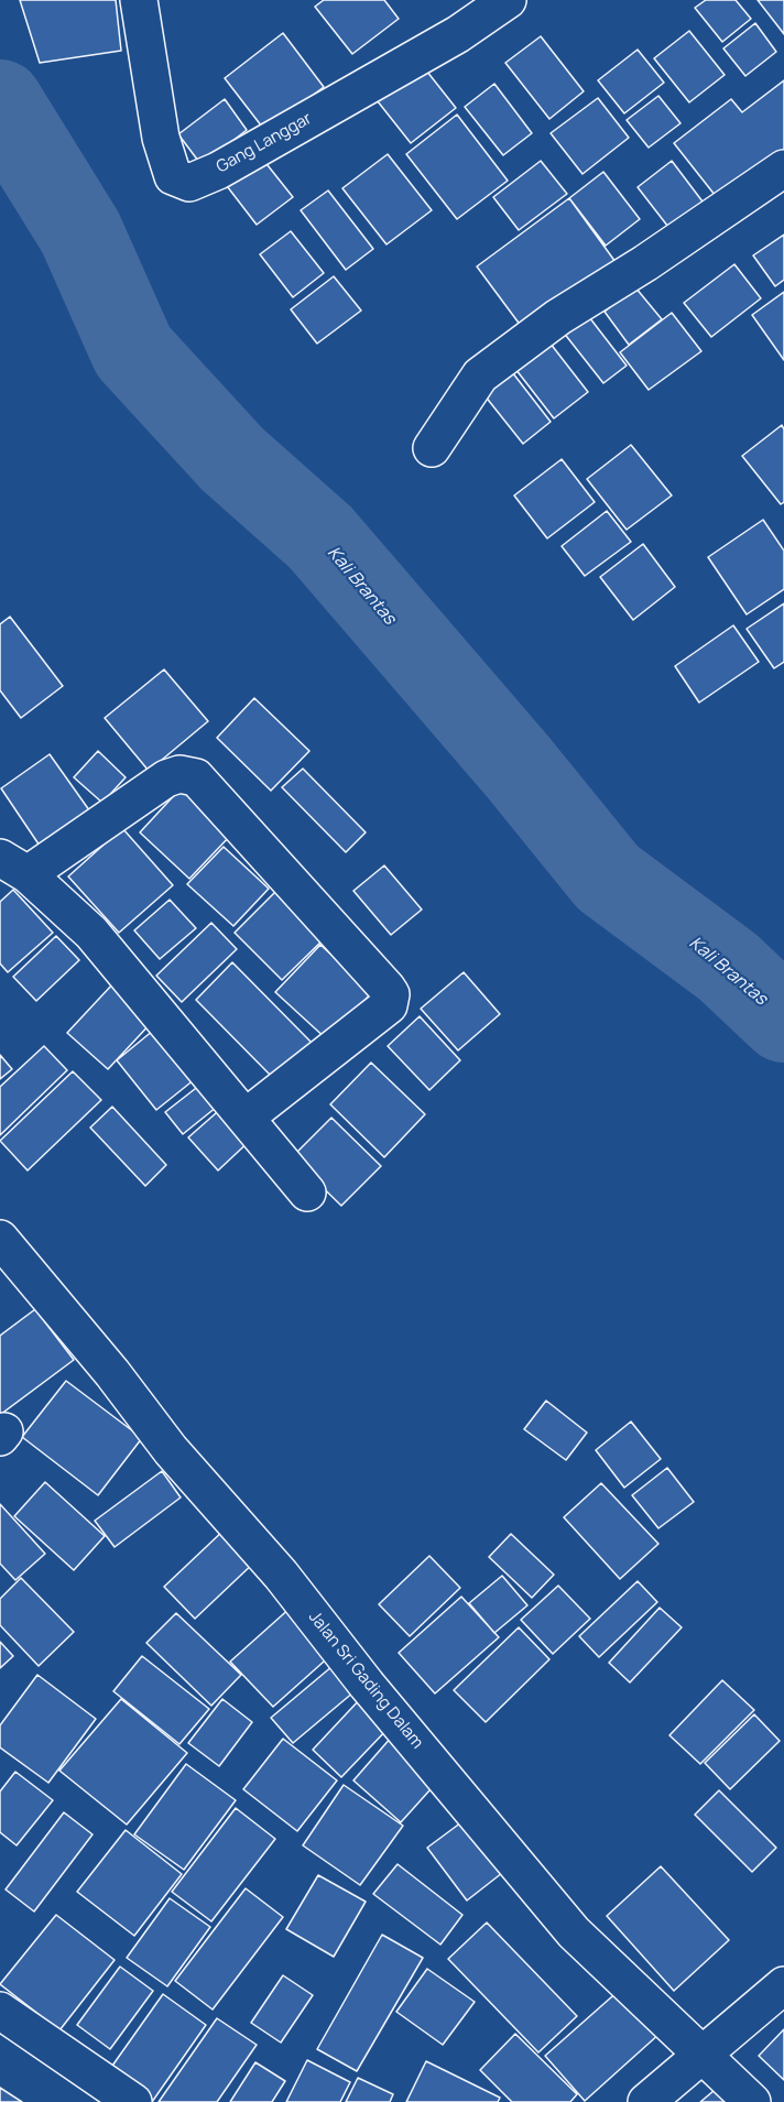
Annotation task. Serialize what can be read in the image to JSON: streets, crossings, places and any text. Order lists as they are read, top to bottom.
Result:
{
  "streets": {
    "street": ["Gang Langgar", "Jalan Sri Gading Dalam"]
  },
  "water": ["Kali Brantas"]
}
